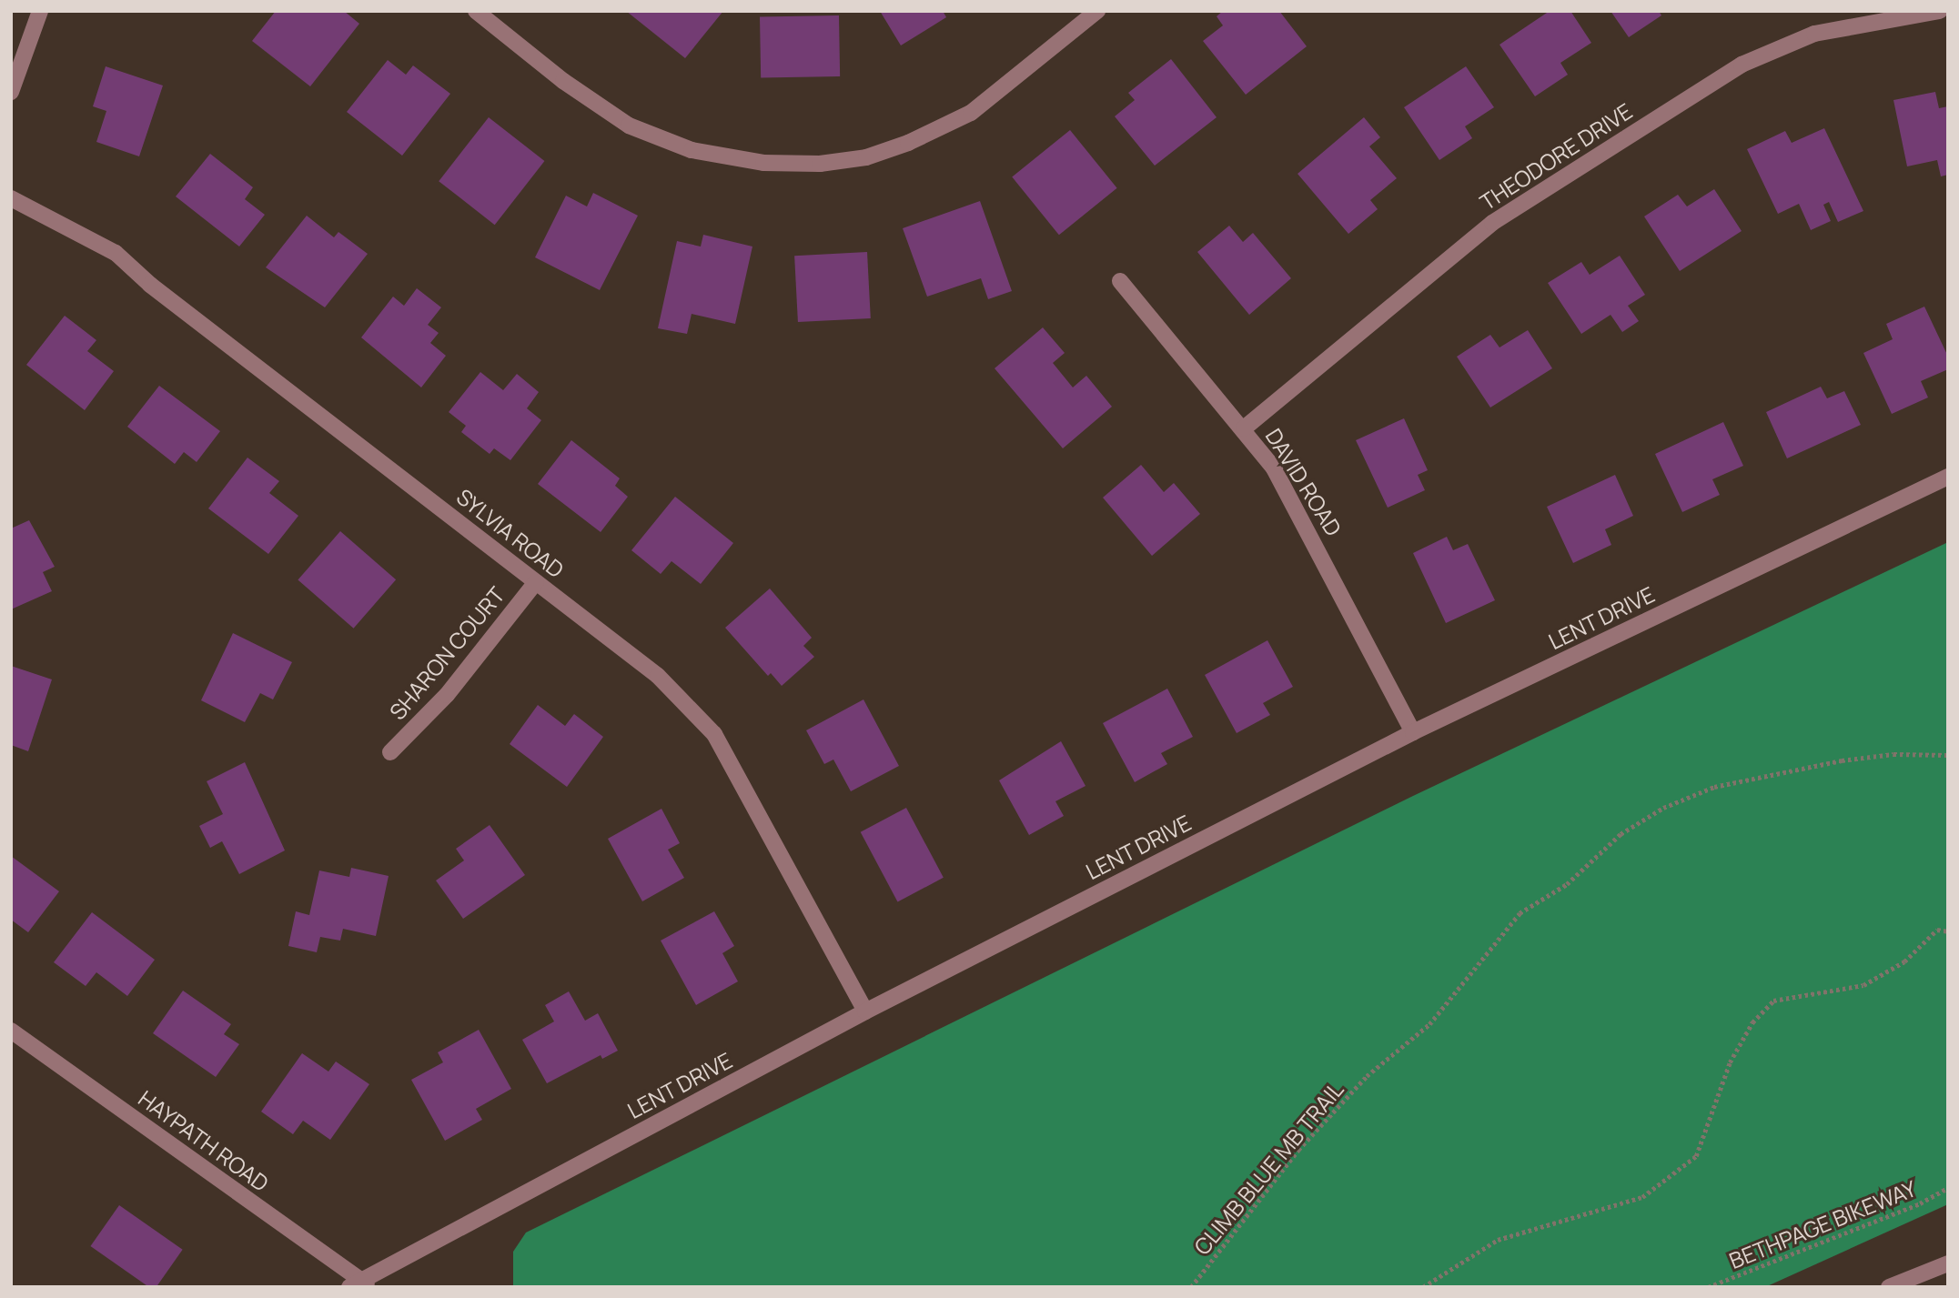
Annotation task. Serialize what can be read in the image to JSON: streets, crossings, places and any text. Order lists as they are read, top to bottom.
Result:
{
  "streets": {
    "street": [
      "THEODORE DRIVE",
      "DAVID ROAD",
      "SYLVIA ROAD",
      "LENT DRIVE",
      "SHARON COURT",
      "HAYPATH ROAD"
    ],
    "path": ["CLIMB BLUE MB TRAIL", "BETHPAGE BIKEWAY"]
  },
  "crossings": [
    ["THEODORE DRIVE", "DAVID ROAD"],
    ["DAVID ROAD", "LENT DRIVE"],
    ["SYLVIA ROAD", "LENT DRIVE"],
    ["SYLVIA ROAD", "SHARON COURT"],
    ["LENT DRIVE", "HAYPATH ROAD"]
  ]
}
